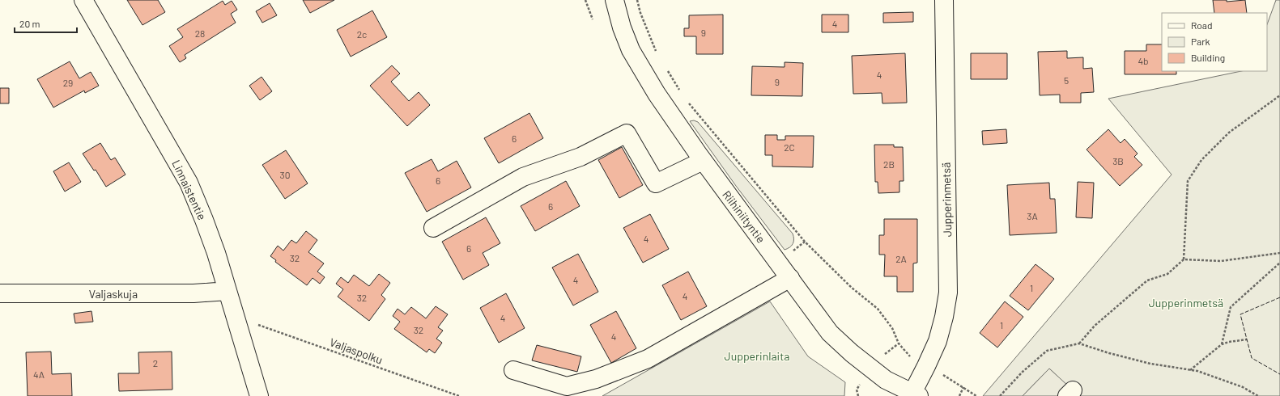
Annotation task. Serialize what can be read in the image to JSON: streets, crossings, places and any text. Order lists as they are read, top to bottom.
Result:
{
  "streets": {
    "street": [
      "Linnaistentie",
      "Jupperinmetsä",
      "Riihiniityntie",
      "Valjaskuja"
    ],
    "path": ["Valjaspolku"]
  },
  "crossings": [
    ["Linnaistentie", "Valjaskuja"],
    ["Jupperinmetsä", "Riihiniityntie"]
  ],
  "parks": ["Jupperinmetsä", "Jupperinlaita"],
  "house_numbers": [
    "4",
    "9",
    "28",
    "2c",
    "4b",
    "4",
    "5",
    "9",
    "29",
    "6",
    "2C",
    "3B",
    "2B",
    "30",
    "6",
    "6",
    "3A",
    "4",
    "6",
    "32",
    "2A",
    "4",
    "1",
    "4",
    "32",
    "4",
    "1",
    "32",
    "4",
    "2",
    "4A"
  ],
  "legend": ["Road", "Park", "Building"],
  "scale_bar": "20 m"
}
